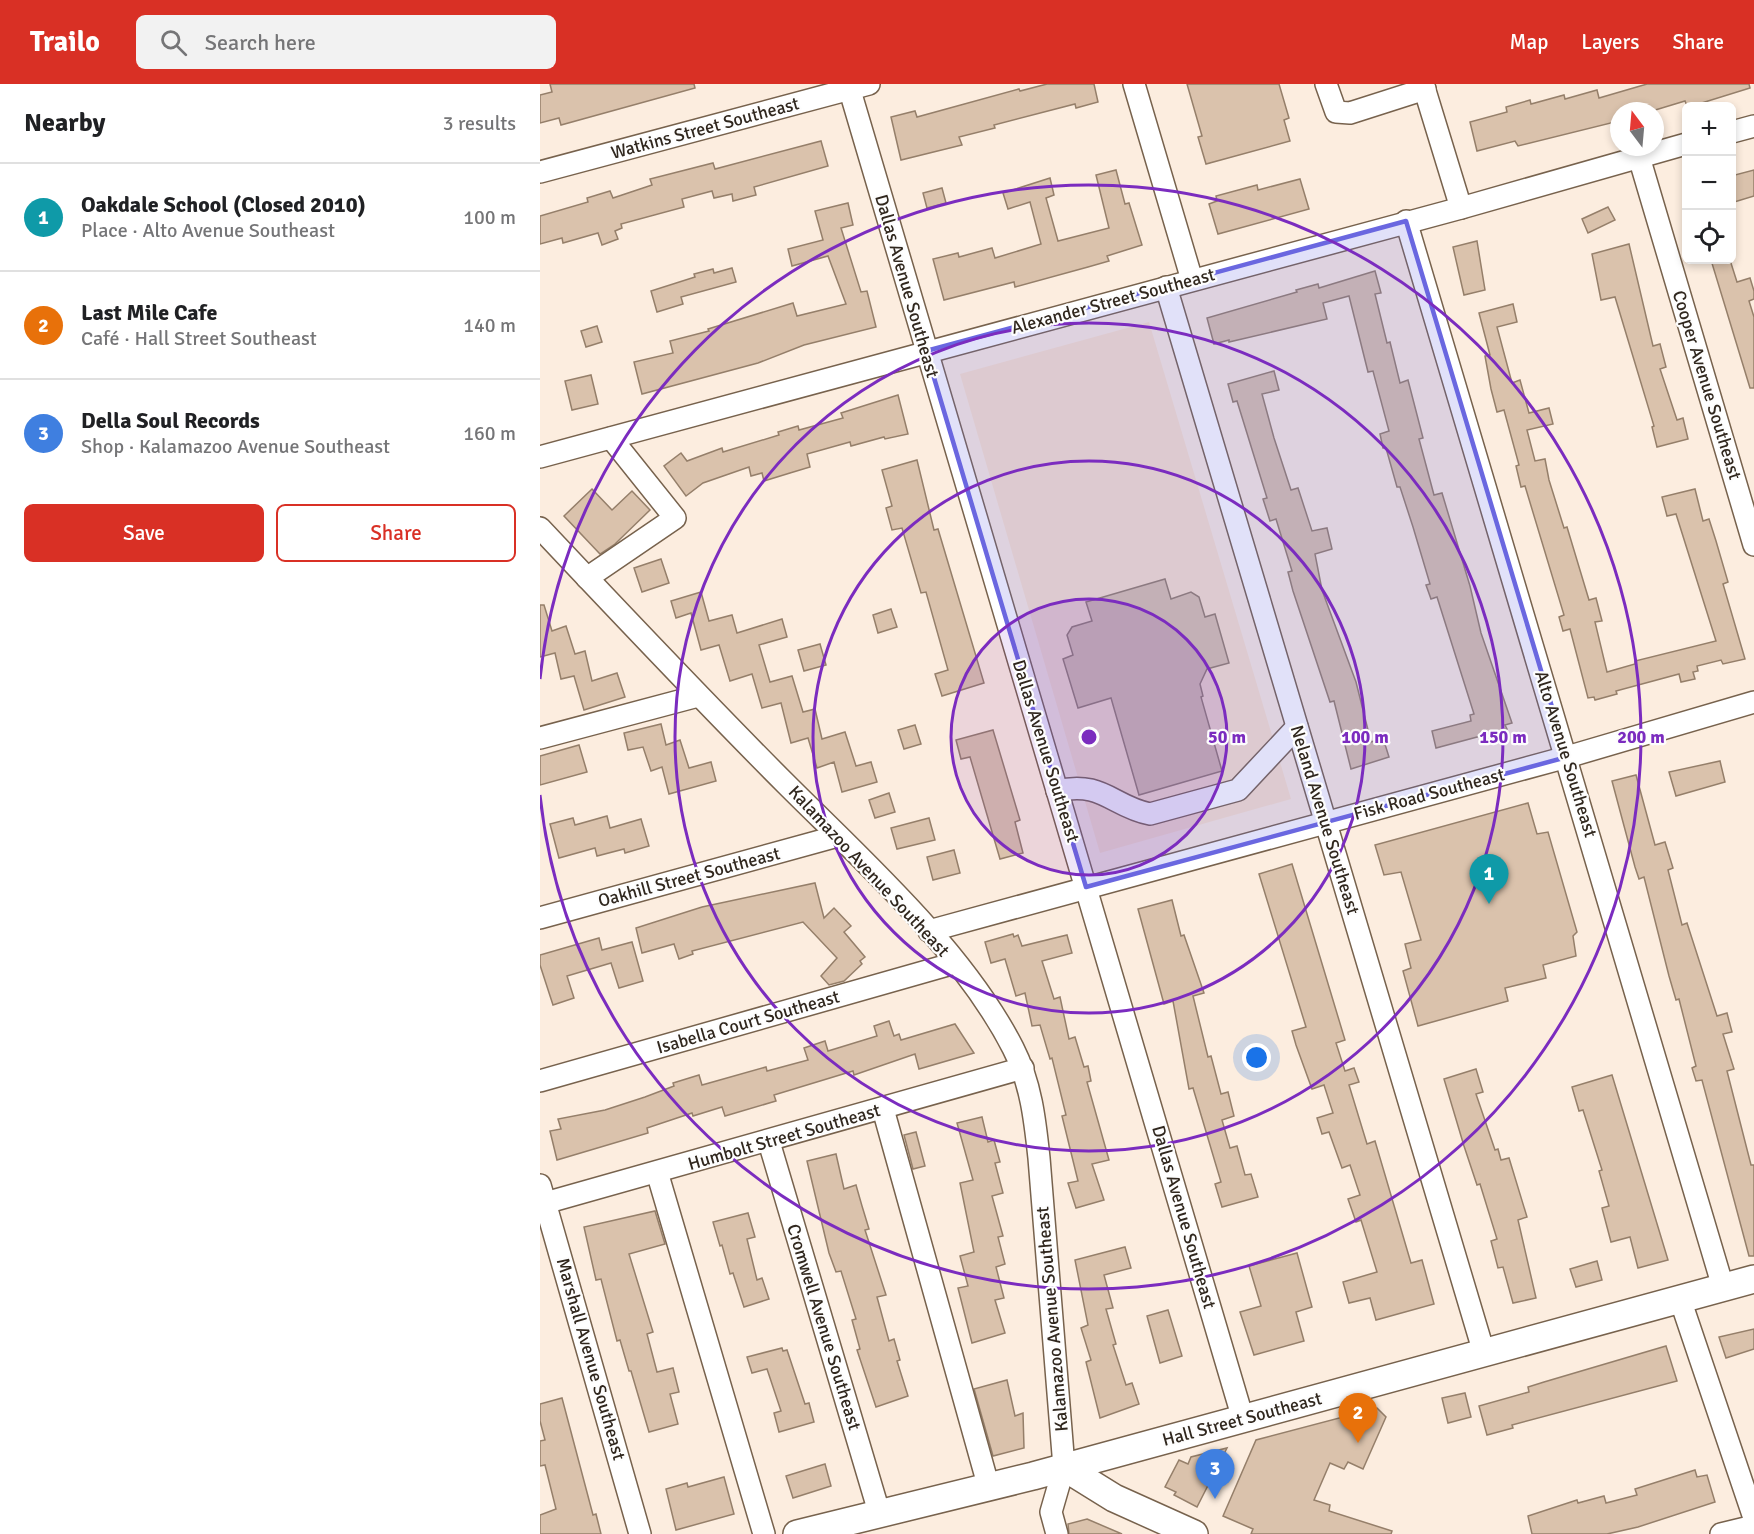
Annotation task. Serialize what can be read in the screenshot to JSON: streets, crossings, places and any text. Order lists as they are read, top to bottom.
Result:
{
  "streets": {
    "main road": ["Hall Street Southeast"],
    "street": [
      "Watkins Street Southeast",
      "Dallas Avenue Southeast",
      "Alexander Street Southeast",
      "Cooper Avenue Southeast",
      "Alto Avenue Southeast",
      "Fisk Road Southeast",
      "Neland Avenue Southeast",
      "Kalamazoo Avenue Southeast",
      "Oakhill Street Southeast",
      "Isabella Court Southeast",
      "Humbolt Street Southeast",
      "Cromwell Avenue Southeast",
      "Marshall Avenue Southeast"
    ]
  },
  "crossings": [
    ["Watkins Street Southeast", "Dallas Avenue Southeast"],
    ["Dallas Avenue Southeast", "Alexander Street Southeast"],
    ["Dallas Avenue Southeast", "Fisk Road Southeast"],
    ["Dallas Avenue Southeast", "Hall Street Southeast"],
    ["Alexander Street Southeast", "Cooper Avenue Southeast"],
    ["Alexander Street Southeast", "Alto Avenue Southeast"],
    ["Alexander Street Southeast", "Neland Avenue Southeast"],
    ["Alto Avenue Southeast", "Fisk Road Southeast"],
    ["Alto Avenue Southeast", "Hall Street Southeast"],
    ["Fisk Road Southeast", "Neland Avenue Southeast"],
    ["Fisk Road Southeast", "Kalamazoo Avenue Southeast"],
    ["Neland Avenue Southeast", "Hall Street Southeast"],
    ["Kalamazoo Avenue Southeast", "Oakhill Street Southeast"],
    ["Kalamazoo Avenue Southeast", "Isabella Court Southeast"],
    ["Kalamazoo Avenue Southeast", "Humbolt Street Southeast"],
    ["Kalamazoo Avenue Southeast", "Hall Street Southeast"],
    ["Humbolt Street Southeast", "Cromwell Avenue Southeast"],
    ["Humbolt Street Southeast", "Marshall Avenue Southeast"],
    ["Cromwell Avenue Southeast", "Hall Street Southeast"]
  ],
  "north": "top",
  "page": {
    "header": "Trailo",
    "search": "Search here",
    "nav": ["Map", "Layers", "Share"],
    "heading": ["Nearby", "3 results"],
    "map_buttons": ["+", "−"],
    "list": [
      {
        "mark": "1",
        "name": "Oakdale School (Closed 2010)",
        "note": "Place · Alto Avenue Southeast",
        "value": "100 m"
      },
      {
        "mark": "2",
        "name": "Last Mile Cafe",
        "note": "Café · Hall Street Southeast",
        "value": "140 m"
      },
      {
        "mark": "3",
        "name": "Della Soul Records",
        "note": "Shop · Kalamazoo Avenue Southeast",
        "value": "160 m"
      }
    ],
    "buttons": ["Save", "Share"],
    "pins": ["1", "2", "3"]
  },
  "rings": [
    "50 m",
    "100 m",
    "150 m",
    "200 m"
  ]
}
